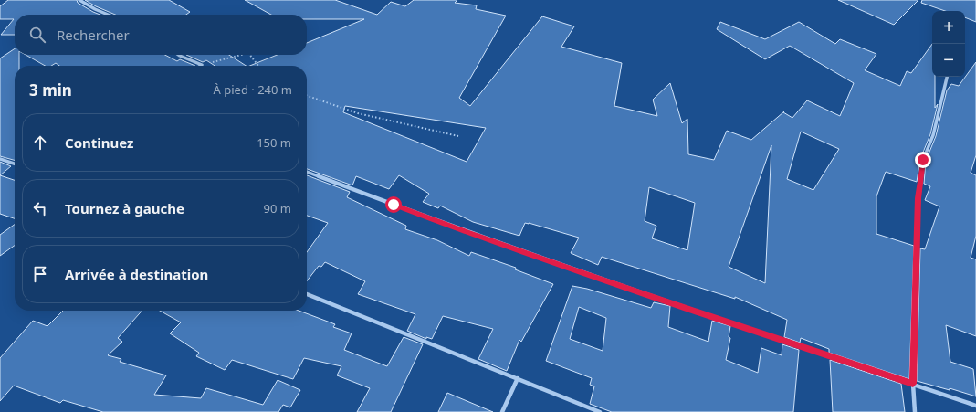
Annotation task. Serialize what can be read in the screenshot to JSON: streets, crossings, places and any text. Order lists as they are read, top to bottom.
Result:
{
  "page": {
    "map_buttons": ["+", "−"],
    "search": "Rechercher",
    "heading": ["3 min", "À pied · 240 m"],
    "list": [
      ["Continuez", "150 m"],
      ["Tournez à gauche", "90 m"],
      "Arrivée à destination"
    ]
  }
}
